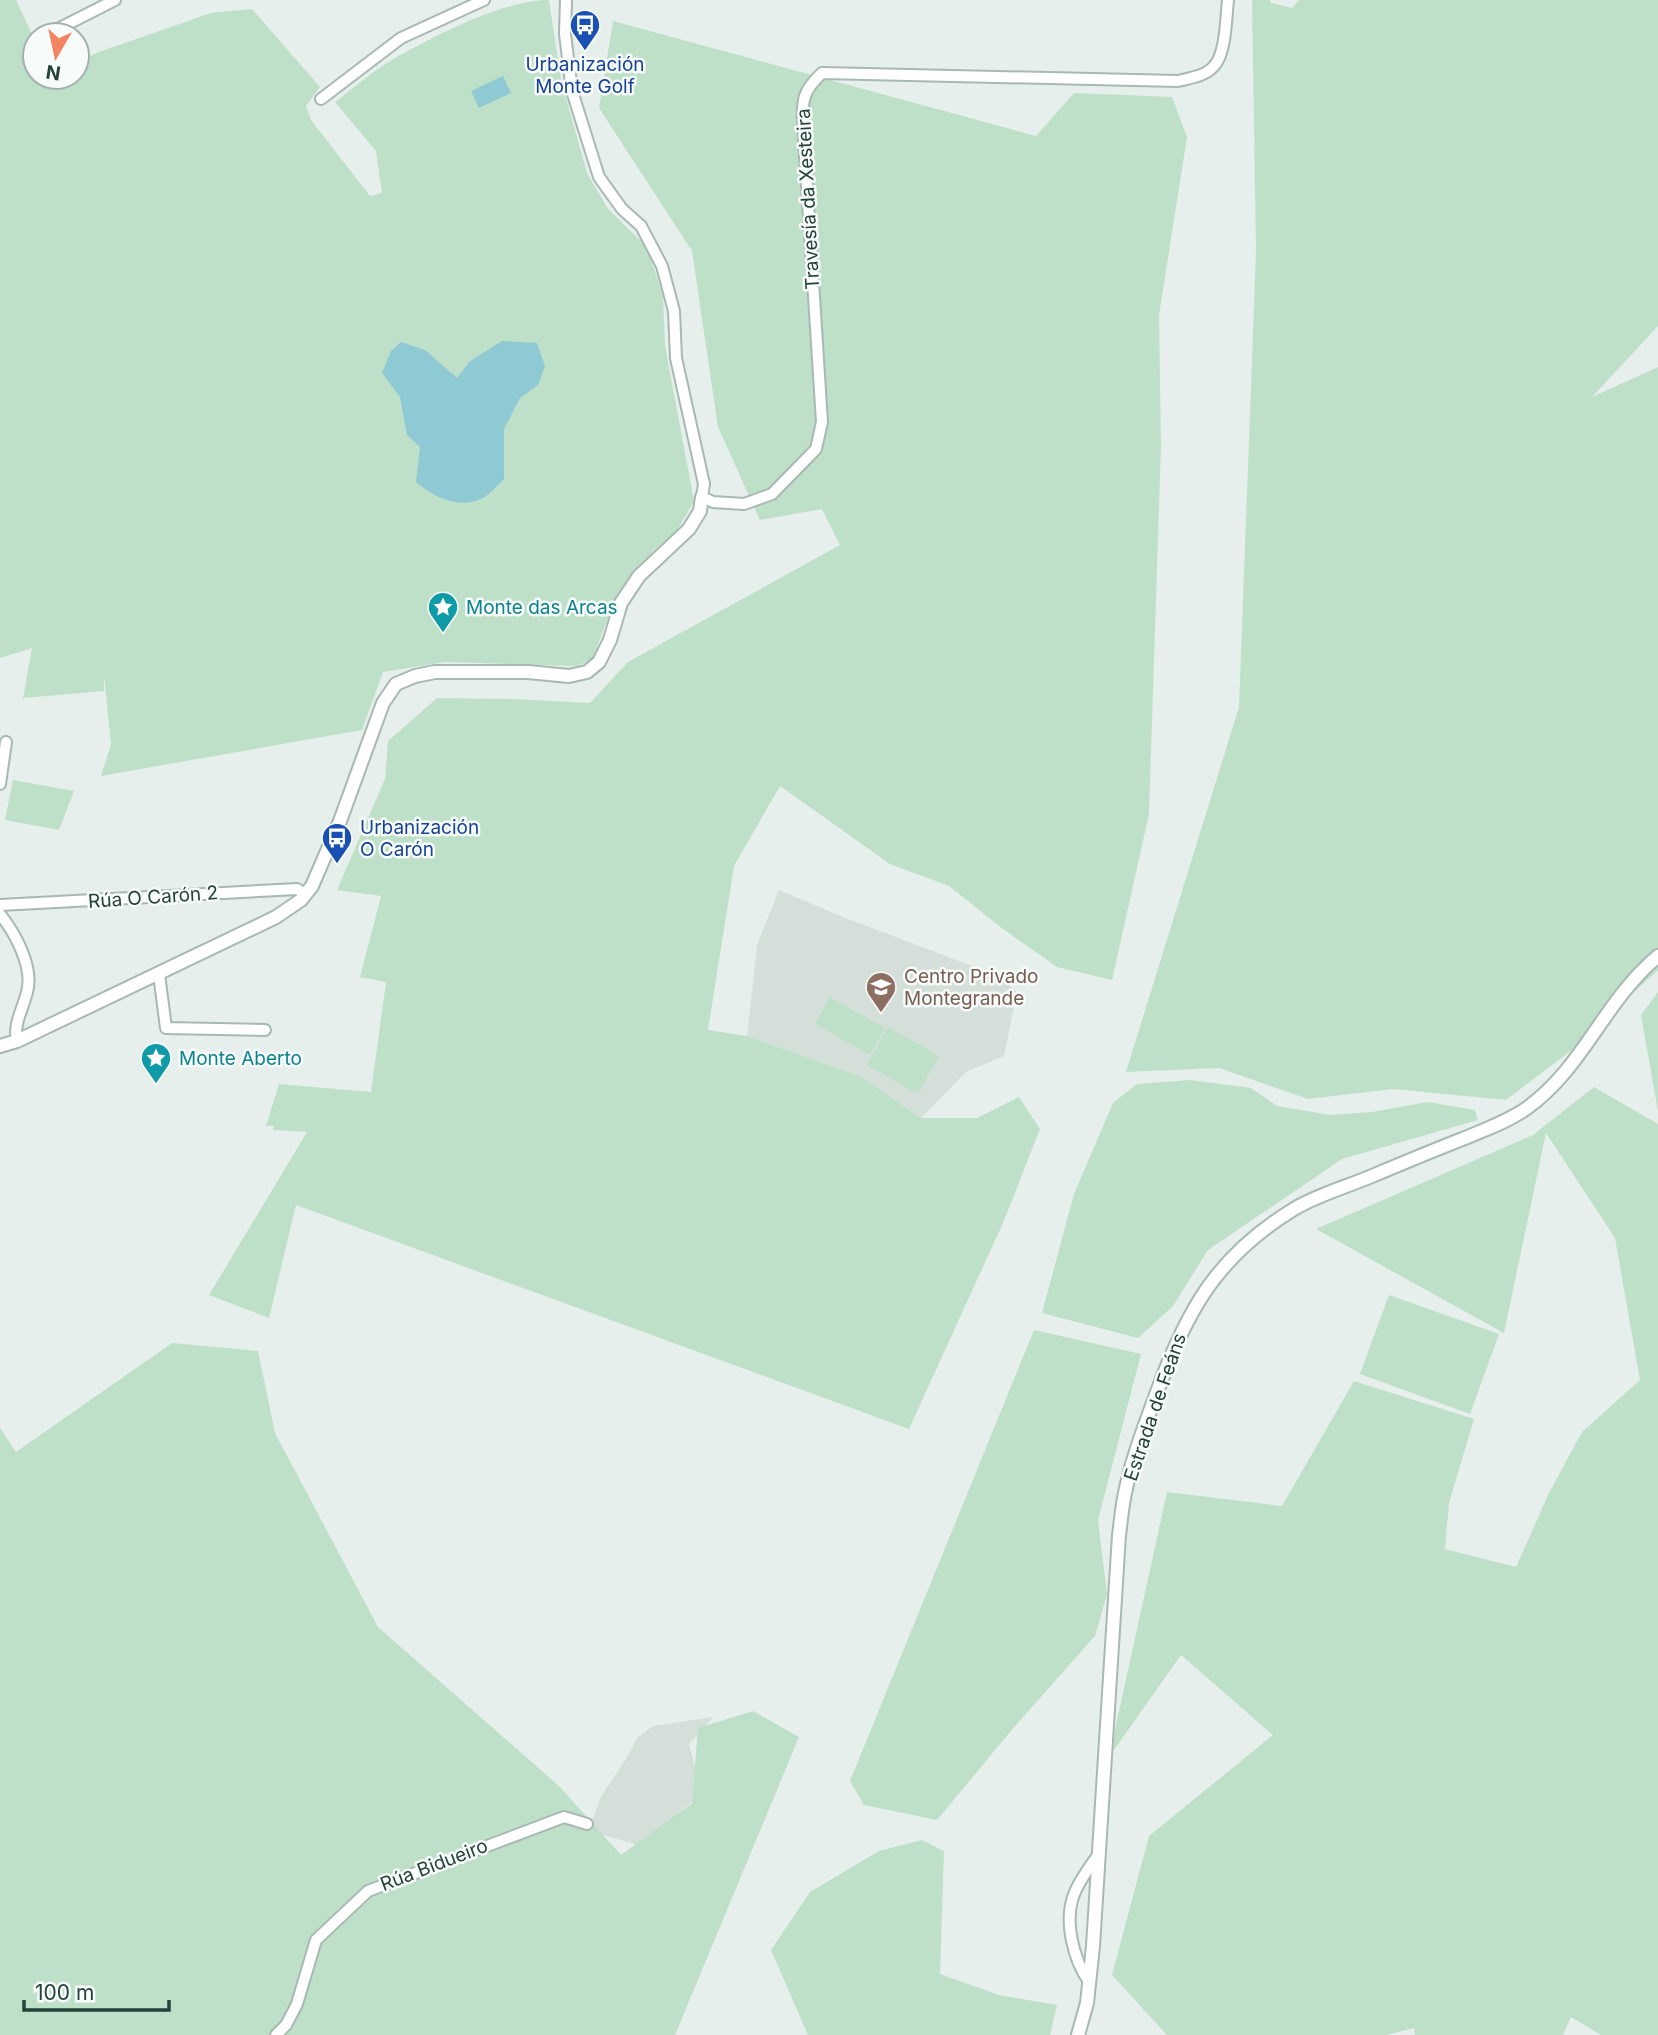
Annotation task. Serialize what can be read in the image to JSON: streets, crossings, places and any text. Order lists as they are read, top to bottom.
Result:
{
  "streets": {
    "street": [
      "Travesía da Xesteira",
      "Rúa O Carón 2",
      "Estrada de Feáns",
      "Rúa Bidueiro"
    ]
  },
  "places": {
    "bus stop": ["Urbanización Monte Golf", "Urbanización O Carón"],
    "place": ["Monte das Arcas", "Monte Aberto"],
    "school or university": ["Centro Privado Montegrande"]
  },
  "scale_bar": "100 m",
  "north": "bottom"
}
